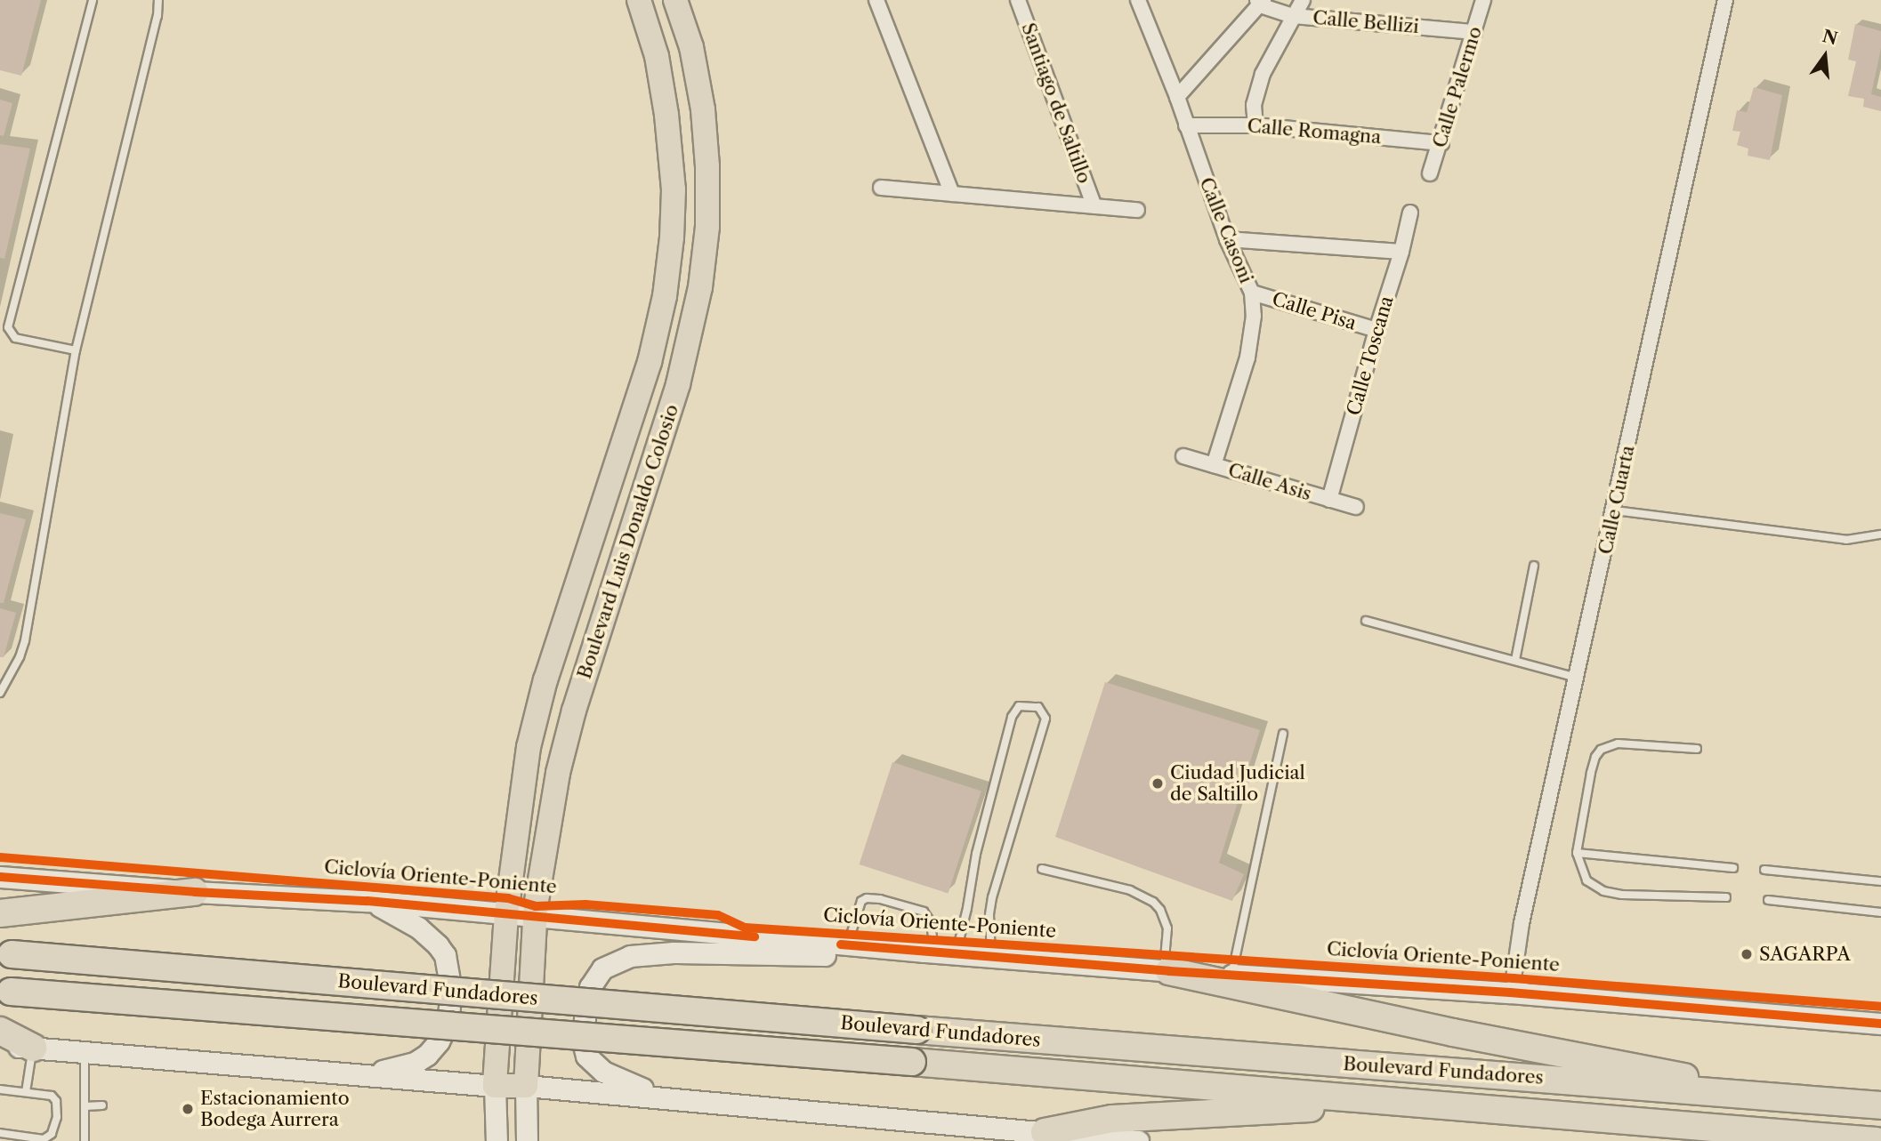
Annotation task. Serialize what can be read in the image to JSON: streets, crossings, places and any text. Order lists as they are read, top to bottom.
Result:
{
  "streets": {
    "highway": ["Boulevard Fundadores"],
    "main road": ["Boulevard Luis Donaldo Colosio"],
    "street": [
      "Calle Bellizi",
      "Calle Palermo",
      "Santiago de Saltillo",
      "Calle Romagna",
      "Calle Casoni",
      "Calle Pisa",
      "Calle Toscana",
      "Calle Asis",
      "Calle Cuarta"
    ],
    "cycle path": ["Ciclovía Oriente-Poniente"]
  },
  "crossings": [
    ["Calle Bellizi", "Calle Palermo"],
    ["Calle Palermo", "Calle Romagna"],
    ["Calle Romagna", "Calle Casoni"],
    ["Calle Casoni", "Calle Pisa"],
    ["Calle Casoni", "Calle Asis"],
    ["Calle Pisa", "Calle Toscana"],
    ["Calle Toscana", "Calle Asis"]
  ],
  "places": ["Ciudad Judicial de Saltillo", "SAGARPA", "Estacionamiento Bodega Aurrera"],
  "north": "top"
}
